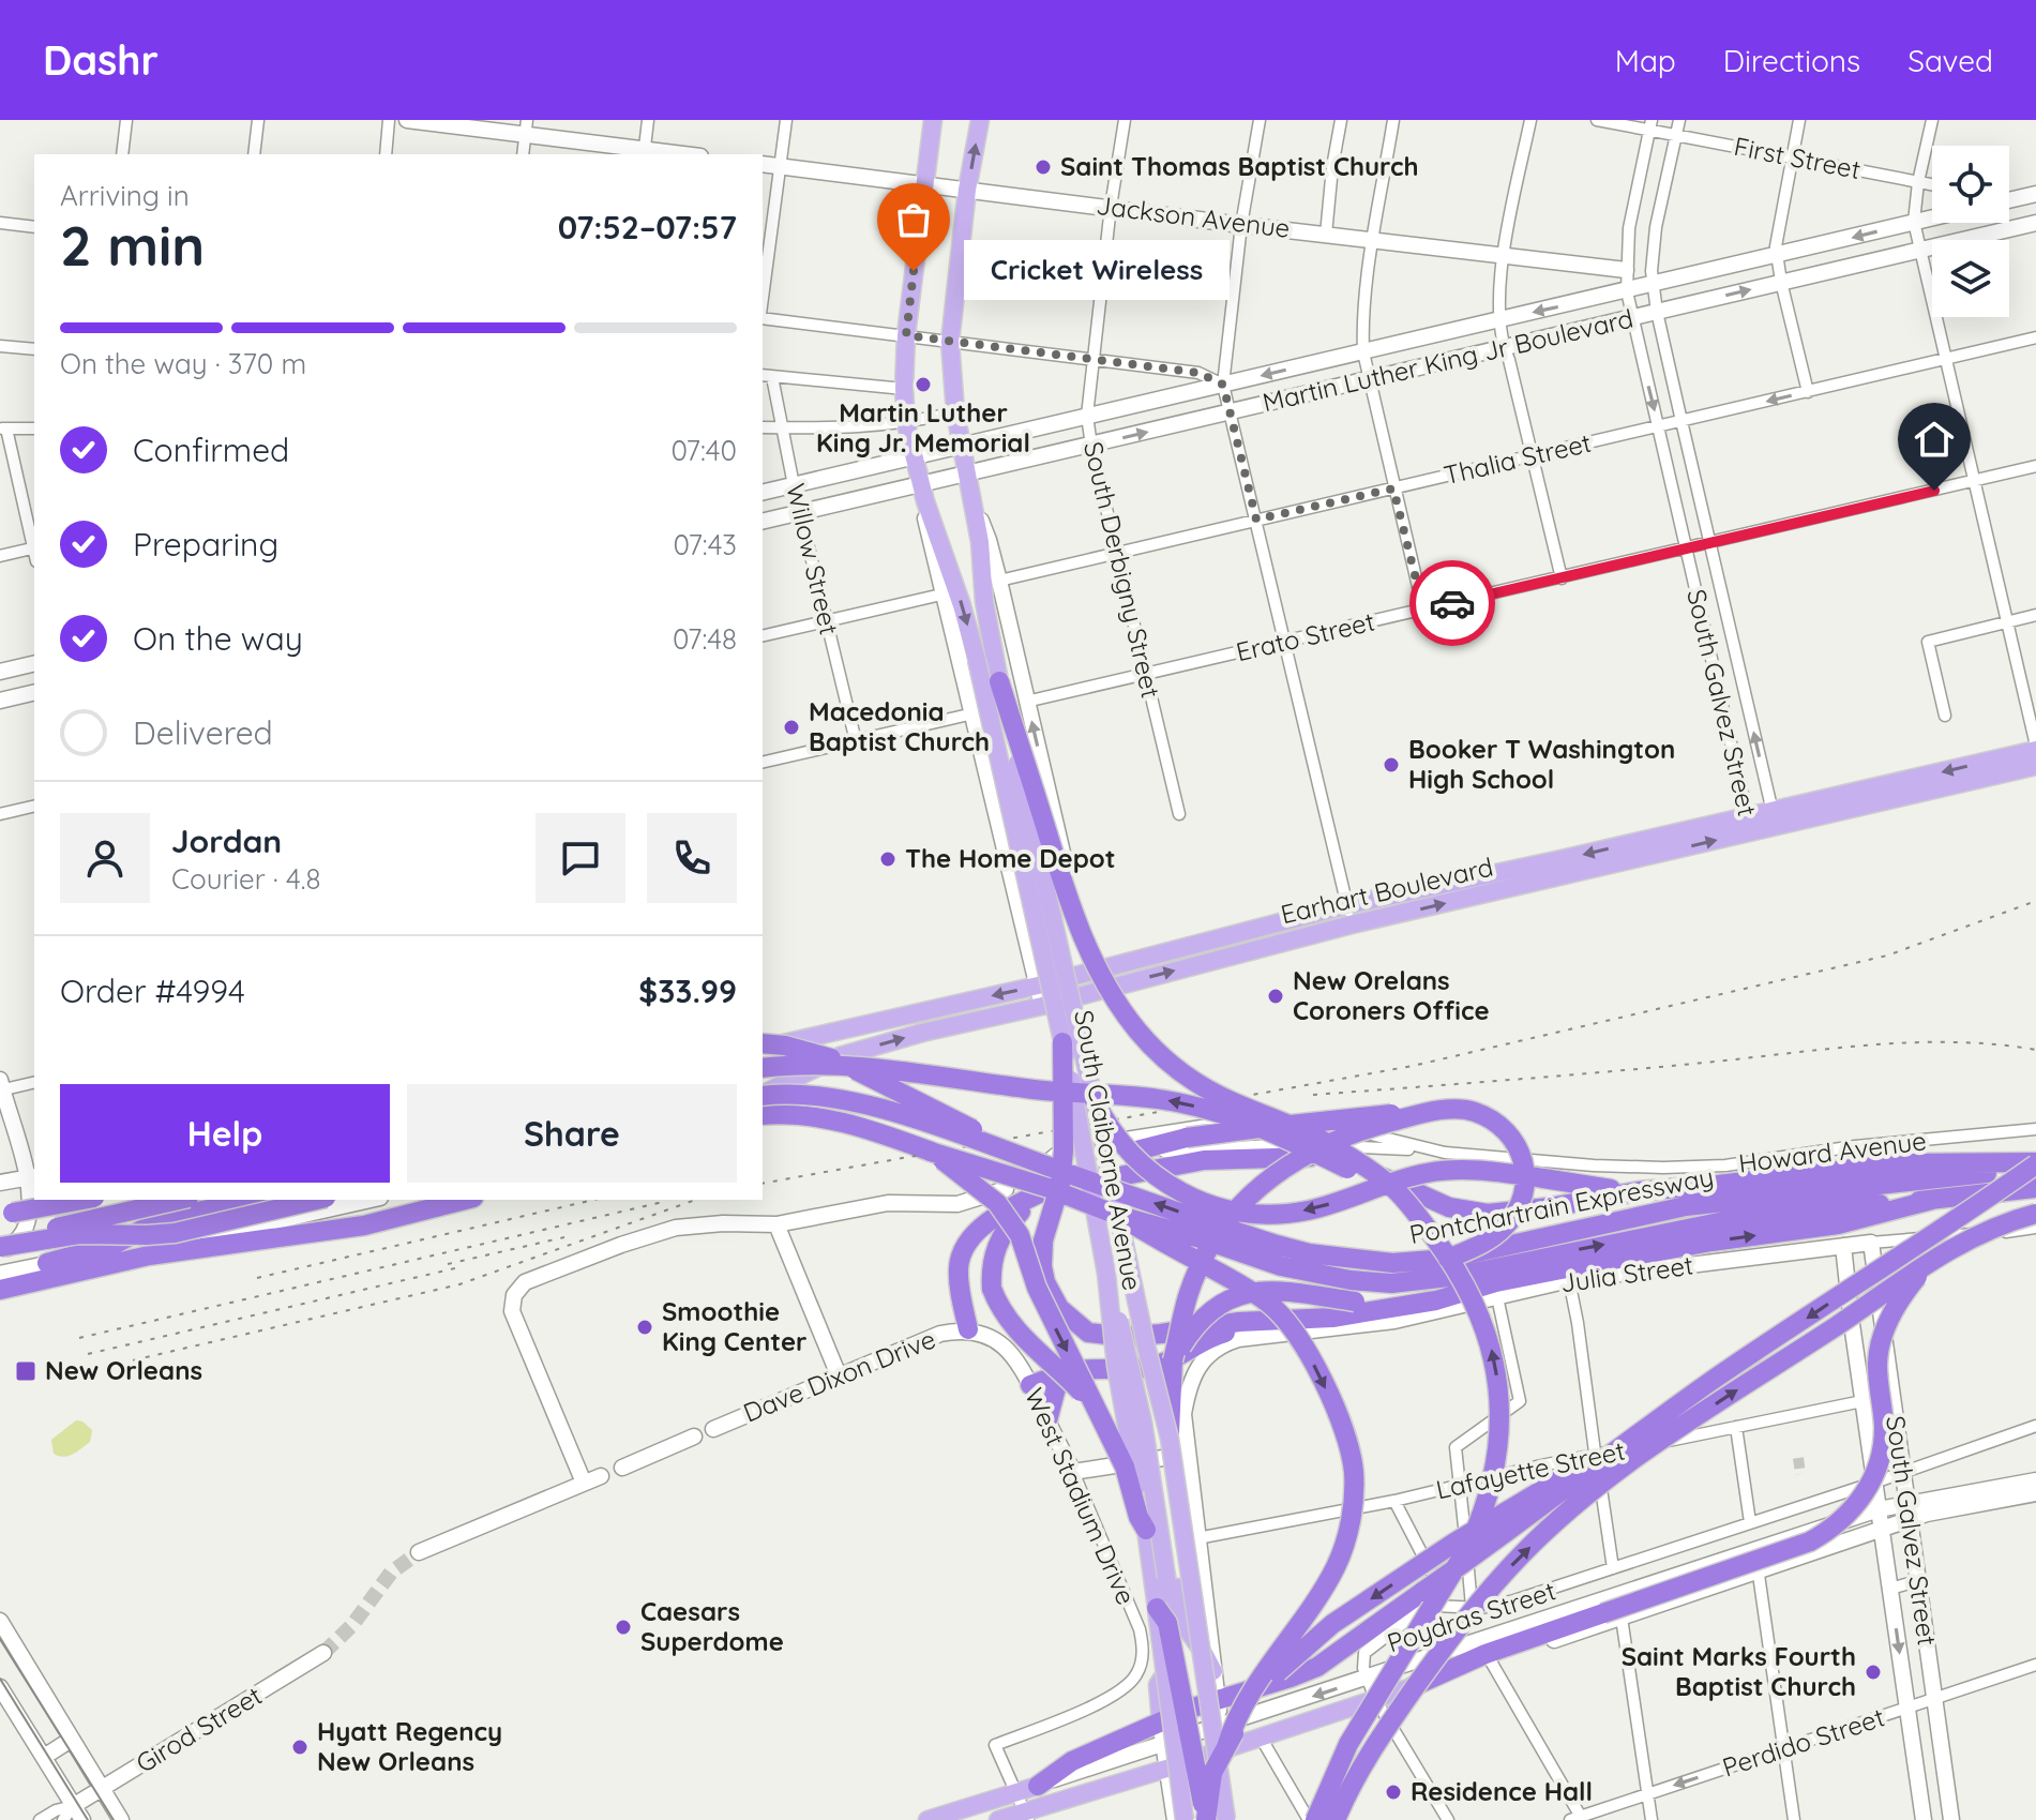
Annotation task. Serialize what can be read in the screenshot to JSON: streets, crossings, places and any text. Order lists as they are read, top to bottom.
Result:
{
  "streets": {
    "highway": ["Pontchartrain Expressway"],
    "main road": ["Earhart Boulevard", "South Claiborne Avenue", "Poydras Street"],
    "street": [
      "First Street",
      "Jackson Avenue",
      "Martin Luther King Jr Boulevard",
      "Thalia Street",
      "Willow Street",
      "South Derbigny Street",
      "Erato Street",
      "South Galvez Street",
      "Howard Avenue",
      "Julia Street",
      "Dave Dixon Drive",
      "Lafayette Street",
      "West Stadium Drive",
      "Girod Street",
      "Perdido Street"
    ]
  },
  "crossings": [
    ["First Street", "South Galvez Street"],
    ["Jackson Avenue", "South Derbigny Street"],
    ["Jackson Avenue", "South Galvez Street"],
    ["Jackson Avenue", "South Claiborne Avenue"],
    ["Martin Luther King Jr Boulevard", "Willow Street"],
    ["Martin Luther King Jr Boulevard", "South Derbigny Street"],
    ["Martin Luther King Jr Boulevard", "South Galvez Street"],
    ["Martin Luther King Jr Boulevard", "South Claiborne Avenue"],
    ["Thalia Street", "South Derbigny Street"],
    ["Thalia Street", "South Galvez Street"],
    ["Thalia Street", "South Claiborne Avenue"],
    ["South Derbigny Street", "Erato Street"],
    ["Erato Street", "South Galvez Street"],
    ["Erato Street", "South Claiborne Avenue"],
    ["South Galvez Street", "Earhart Boulevard"],
    ["South Galvez Street", "Julia Street"],
    ["South Galvez Street", "Lafayette Street"],
    ["South Galvez Street", "Poydras Street"],
    ["South Galvez Street", "Perdido Street"],
    ["Earhart Boulevard", "South Claiborne Avenue"],
    ["Dave Dixon Drive", "West Stadium Drive"]
  ],
  "places": {
    "other": [
      "Saint Thomas Baptist Church",
      "Cricket Wireless",
      "Martin Luther King Jr. Memorial",
      "Macedonia Baptist Church",
      "Booker T Washington High School",
      "The Home Depot",
      "New Orelans Coroners Office",
      "Smoothie King Center",
      "Caesars Superdome",
      "Saint Marks Fourth Baptist Church",
      "Hyatt Regency New Orleans",
      "Residence Hall"
    ],
    "transit": ["New Orleans"]
  },
  "page": {
    "header": "Dashr",
    "nav": ["Map", "Directions", "Saved"],
    "heading": ["2 min", "Arriving in", "07:52–07:57"],
    "panel": [
      "Jordan",
      "Courier · 4.8",
      "Order #4994",
      "$33.99"
    ],
    "bubble": "Cricket Wireless",
    "bar": "On the way · 370 m",
    "list": [
      ["Confirmed", "07:40"],
      ["Preparing", "07:43"],
      ["On the way", "07:48"],
      "Delivered"
    ],
    "buttons": ["Help", "Share"]
  }
}
